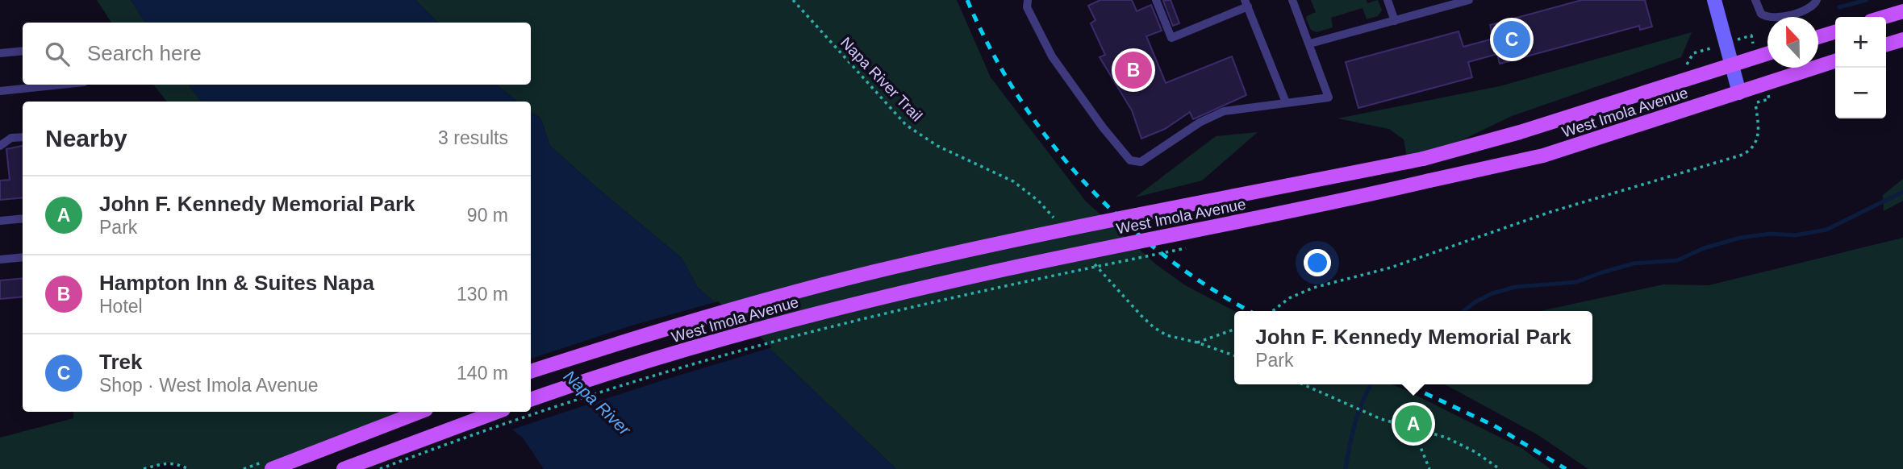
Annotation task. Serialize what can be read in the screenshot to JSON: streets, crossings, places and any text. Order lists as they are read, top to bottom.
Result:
{
  "streets": {
    "main road": ["West Imola Avenue"],
    "path": ["Napa River Trail"]
  },
  "water": ["Napa River"],
  "north": "top",
  "page": {
    "map_buttons": ["+", "−"],
    "pins": ["C", "B", "A"],
    "search": "Search here",
    "heading": ["Nearby", "3 results"],
    "list": [
      {
        "mark": "A",
        "name": "John F. Kennedy Memorial Park",
        "note": "Park",
        "value": "90 m"
      },
      {
        "mark": "B",
        "name": "Hampton Inn & Suites Napa",
        "note": "Hotel",
        "value": "130 m"
      },
      {
        "mark": "C",
        "name": "Trek",
        "note": "Shop · West Imola Avenue",
        "value": "140 m"
      }
    ],
    "popup": ["John F. Kennedy Memorial Park", "Park"]
  }
}
